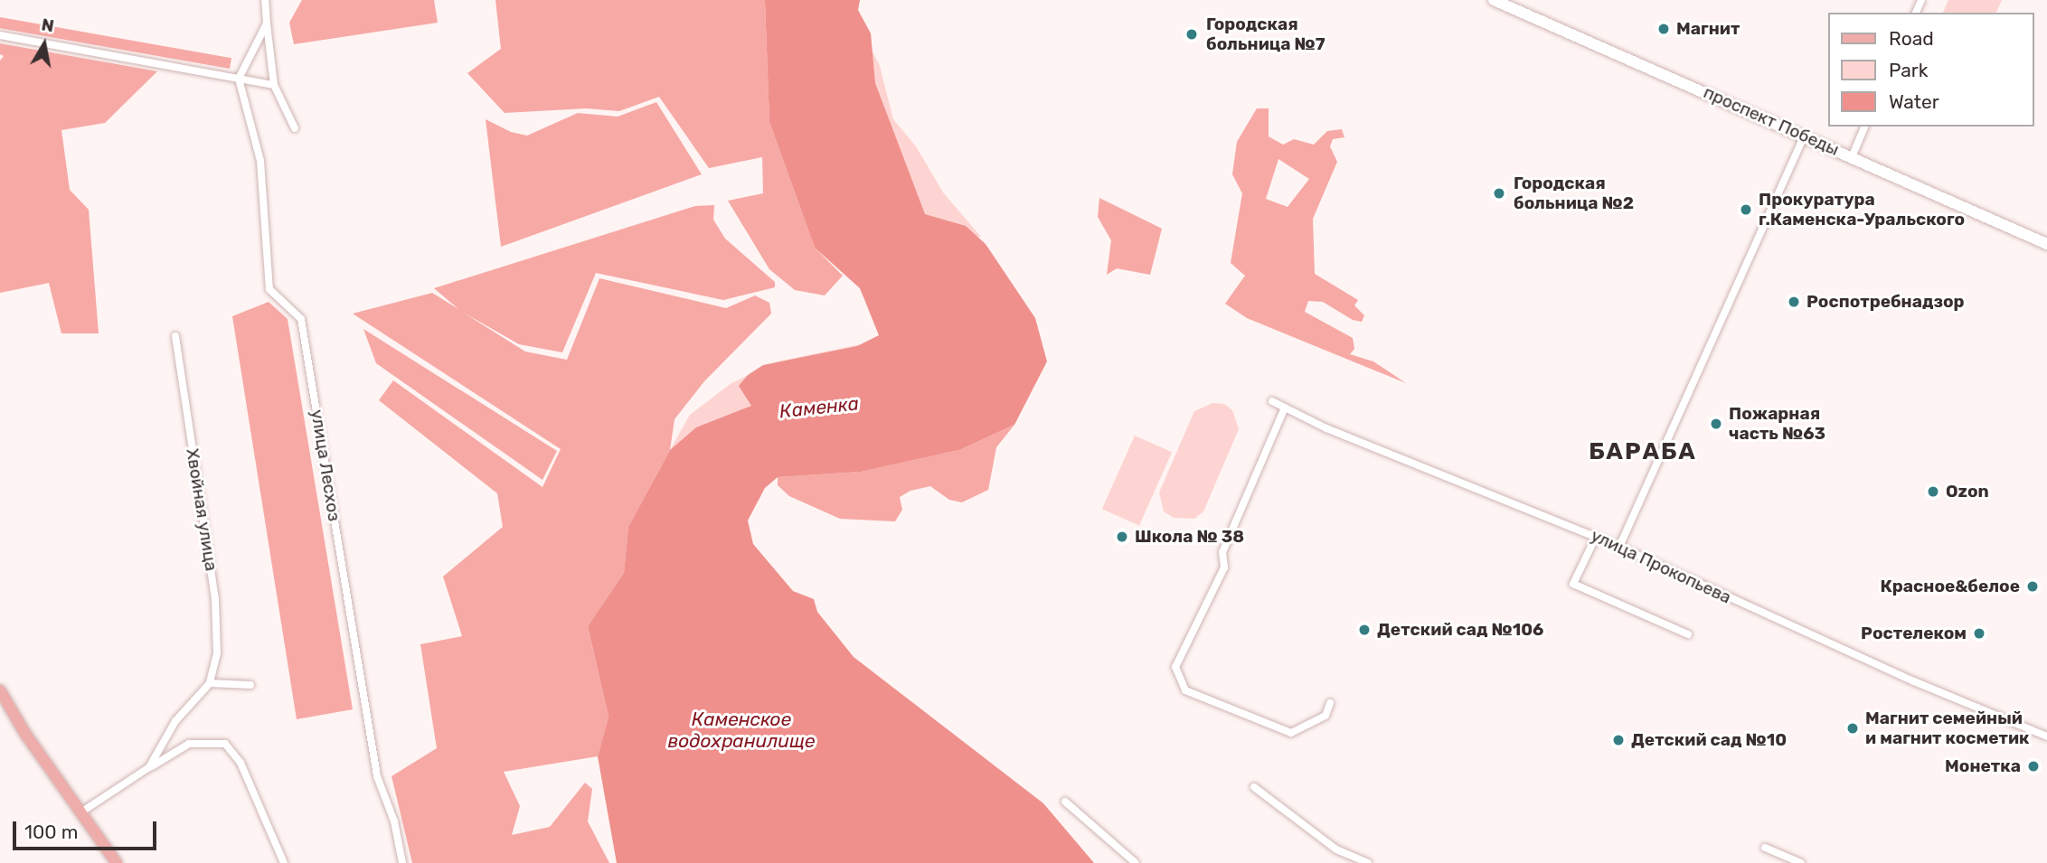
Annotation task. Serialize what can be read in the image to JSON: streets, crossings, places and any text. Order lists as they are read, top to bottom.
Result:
{
  "streets": {
    "street": [
      "проспект Победы",
      "улица Лесхоз",
      "Хвойная улица",
      "улица Прокопьева"
    ]
  },
  "districts": ["БАРАБА"],
  "water": ["Каменка", "Каменское водохранилище"],
  "places": [
    "Магнит",
    "Городская больница №7",
    "Городская больница №2",
    "Прокуратура г.Каменска-Уральского",
    "Роспотребнадзор",
    "Пожарная часть №63",
    "Ozon",
    "Школа № 38",
    "Красное&белое",
    "Детский сад №106",
    "Ростелеком",
    "Магнит семейный и магнит косметик",
    "Детский сад №10",
    "Монетка"
  ],
  "legend": ["Road", "Park", "Water"],
  "scale_bar": "100 m",
  "north": "top"
}
